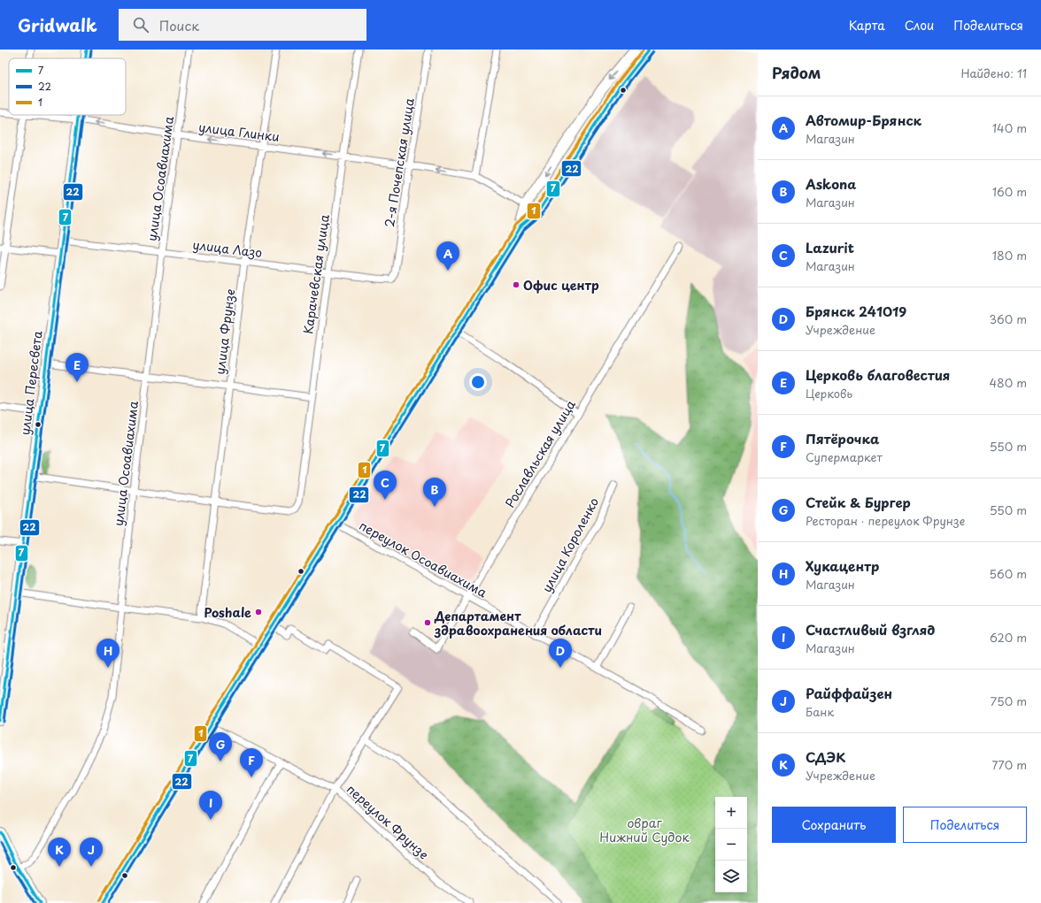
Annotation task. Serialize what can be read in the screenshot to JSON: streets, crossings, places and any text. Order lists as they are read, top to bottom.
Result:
{
  "streets": {
    "main road": ["улица Пересвета"],
    "street": [
      "улица Глинки",
      "2-я Почепская улица",
      "улица Осоавиахима",
      "улица Лазо",
      "Карачевская улица",
      "улица Фрунзе",
      "Рославльская улица",
      "улица Короленко",
      "переулок Осоавиахима",
      "переулок Фрунзе"
    ]
  },
  "crossings": [
    ["улица Глинки", "2-я Почепская улица"],
    ["улица Глинки", "улица Осоавиахима"],
    ["улица Глинки", "Карачевская улица"],
    ["улица Глинки", "улица Фрунзе"],
    ["улица Глинки", "улица Пересвета"],
    ["2-я Почепская улица", "улица Лазо"],
    ["улица Осоавиахима", "улица Лазо"],
    ["улица Лазо", "Карачевская улица"],
    ["улица Лазо", "улица Фрунзе"],
    ["улица Лазо", "улица Пересвета"],
    ["Карачевская улица", "улица Фрунзе"],
    ["Рославльская улица", "переулок Осоавиахима"],
    ["улица Короленко", "переулок Осоавиахима"]
  ],
  "one_way": ["улица Глинки"],
  "parks": ["овраг Нижний Судок"],
  "places": ["Офис центр", "Poshale", "Департамент здравоохранения области"],
  "lines": ["transit line 7", "transit line 1", "transit line 22"],
  "legend": ["7", "22", "1"],
  "page": {
    "header": "Gridwalk",
    "search": "Поиск",
    "nav": ["Карта", "Слои", "Поделиться"],
    "heading": ["Рядом", "Найдено: 11"],
    "list": [
      {
        "mark": "A",
        "name": "Автомир-Брянск",
        "note": "Магазин",
        "value": "140 m"
      },
      {
        "mark": "B",
        "name": "Askona",
        "note": "Магазин",
        "value": "160 m"
      },
      {
        "mark": "C",
        "name": "Lazurit",
        "note": "Магазин",
        "value": "180 m"
      },
      {
        "mark": "D",
        "name": "Брянск 241019",
        "note": "Учреждение",
        "value": "360 m"
      },
      {
        "mark": "E",
        "name": "Церковь благовестия",
        "note": "Церковь",
        "value": "480 m"
      },
      {
        "mark": "F",
        "name": "Пятёрочка",
        "note": "Супермаркет",
        "value": "550 m"
      },
      {
        "mark": "G",
        "name": "Стейк & Бургер",
        "note": "Ресторан · переулок Фрунзе",
        "value": "550 m"
      },
      {
        "mark": "H",
        "name": "Хукацентр",
        "note": "Магазин",
        "value": "560 m"
      },
      {
        "mark": "I",
        "name": "Счастливый взгляд",
        "note": "Магазин",
        "value": "620 m"
      },
      {
        "mark": "J",
        "name": "Райффайзен",
        "note": "Банк",
        "value": "750 m"
      },
      {
        "mark": "K",
        "name": "СДЭК",
        "note": "Учреждение",
        "value": "770 m"
      }
    ],
    "pins": [
      "A",
      "E",
      "C",
      "B",
      "D",
      "H",
      "G",
      "F",
      "I",
      "J",
      "K"
    ],
    "buttons": ["Сохранить", "Поделиться"],
    "map_buttons": ["+", "−"]
  }
}
